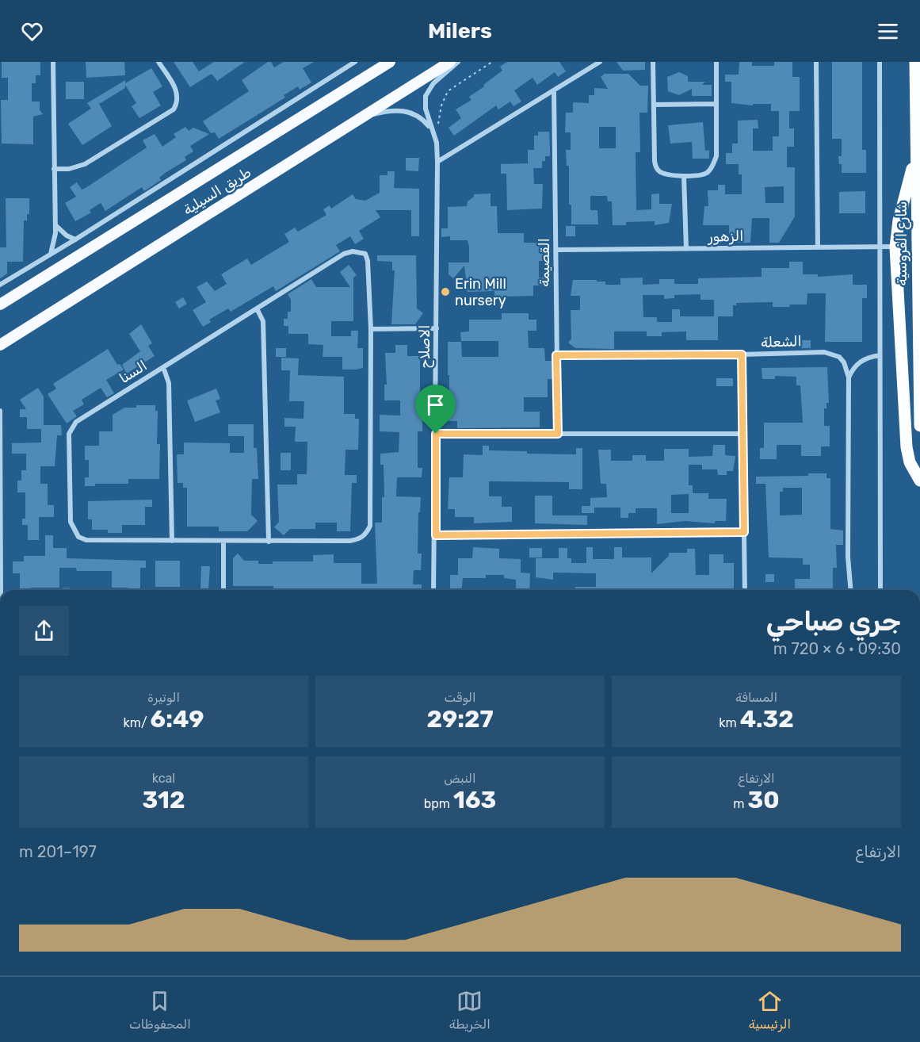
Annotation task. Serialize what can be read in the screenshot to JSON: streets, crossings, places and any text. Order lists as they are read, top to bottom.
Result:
{
  "streets": {
    "highway": ["شارع الفروسية"],
    "main road": ["طريق السيلية"],
    "street": [
      "الزهور",
      "القصيمة",
      "الشعلة",
      "الاصلاح",
      "السنا"
    ]
  },
  "crossings": [
    ["طريق السيلية", "الاصلاح"],
    ["الزهور", "القصيمة"],
    ["القصيمة", "الشعلة"]
  ],
  "places": ["Erin Mill nursery"],
  "page": {
    "header": "Milers",
    "heading": ["جري صباحي", "09:30 · 6 × 720 m"],
    "stats": [
      ["المسافة", "4.32 km"],
      ["الوقت", "29:27"],
      ["الوتيرة", "6:49 /km"],
      ["الارتفاع", "30 m"],
      ["النبض", "163 bpm"],
      ["kcal", "312"]
    ],
    "chart": ["الارتفاع", "197–201 m"],
    "tabs": ["الرئيسية", "الخريطة", "المحفوظات"]
  }
}
